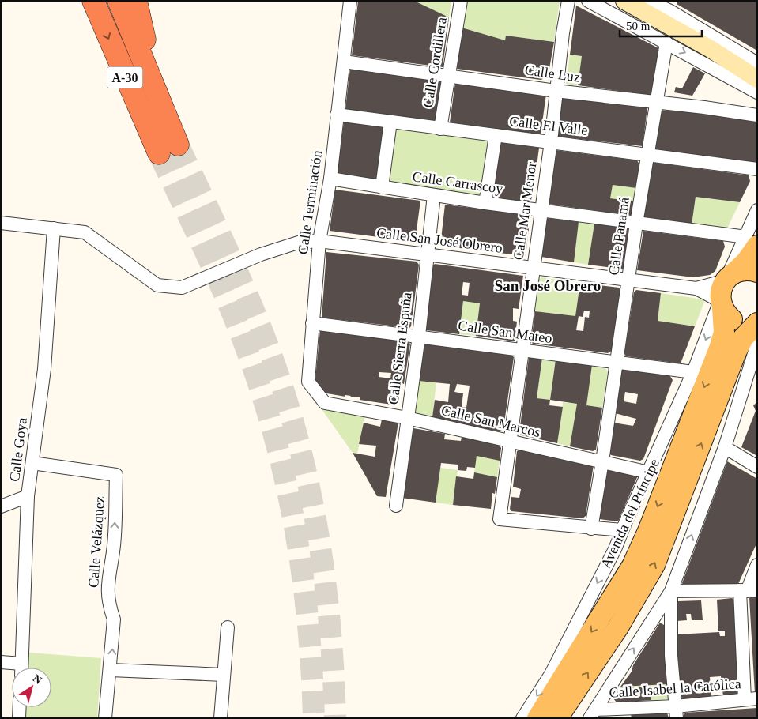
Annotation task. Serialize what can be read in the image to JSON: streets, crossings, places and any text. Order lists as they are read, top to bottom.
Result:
{
  "streets": {
    "highway": ["A-30"],
    "main road": ["Avenida del Príncipe"],
    "street": [
      "Calle Cordillera",
      "Calle Luz",
      "Calle El Valle",
      "Calle Carrascoy",
      "Calle Terminación",
      "Calle Mar Menor",
      "Calle Panamá",
      "Calle San José Obrero",
      "Calle San Mateo",
      "Calle Sierra Espuña",
      "Calle San Marcos",
      "Calle Goya",
      "Calle Velázquez",
      "Calle Isabel la Católica"
    ]
  },
  "crossings": [
    ["Calle Cordillera", "Calle Luz"],
    ["Calle Cordillera", "Calle El Valle"],
    ["Calle Luz", "Calle Terminación"],
    ["Calle Luz", "Calle Mar Menor"],
    ["Calle Luz", "Calle Panamá"],
    ["Calle El Valle", "Calle Terminación"],
    ["Calle El Valle", "Calle Mar Menor"],
    ["Calle El Valle", "Calle Panamá"],
    ["Calle Carrascoy", "Calle Terminación"],
    ["Calle Carrascoy", "Calle Mar Menor"],
    ["Calle Carrascoy", "Calle Panamá"],
    ["Calle Carrascoy", "Calle Sierra Espuña"],
    ["Calle Terminación", "Calle San José Obrero"],
    ["Calle Terminación", "Calle San Mateo"],
    ["Calle Terminación", "Calle San Marcos"],
    ["Calle Mar Menor", "Calle Panamá"],
    ["Calle Mar Menor", "Calle San José Obrero"],
    ["Calle Mar Menor", "Calle San Mateo"],
    ["Calle Mar Menor", "Calle San Marcos"],
    ["Calle Panamá", "Calle San José Obrero"],
    ["Calle Panamá", "Calle San Mateo"],
    ["Calle Panamá", "Calle San Marcos"],
    ["Calle San José Obrero", "Calle Sierra Espuña"],
    ["Calle San José Obrero", "Calle Goya"],
    ["Calle San José Obrero", "Avenida del Príncipe"],
    ["Calle San Mateo", "Calle Sierra Espuña"],
    ["Calle San Mateo", "Avenida del Príncipe"],
    ["Calle Sierra Espuña", "Calle San Marcos"],
    ["Calle San Marcos", "Avenida del Príncipe"],
    ["Calle Goya", "Calle Velázquez"]
  ],
  "districts": ["San José Obrero"],
  "scale_bar": "50 m",
  "north": "top right"
}
